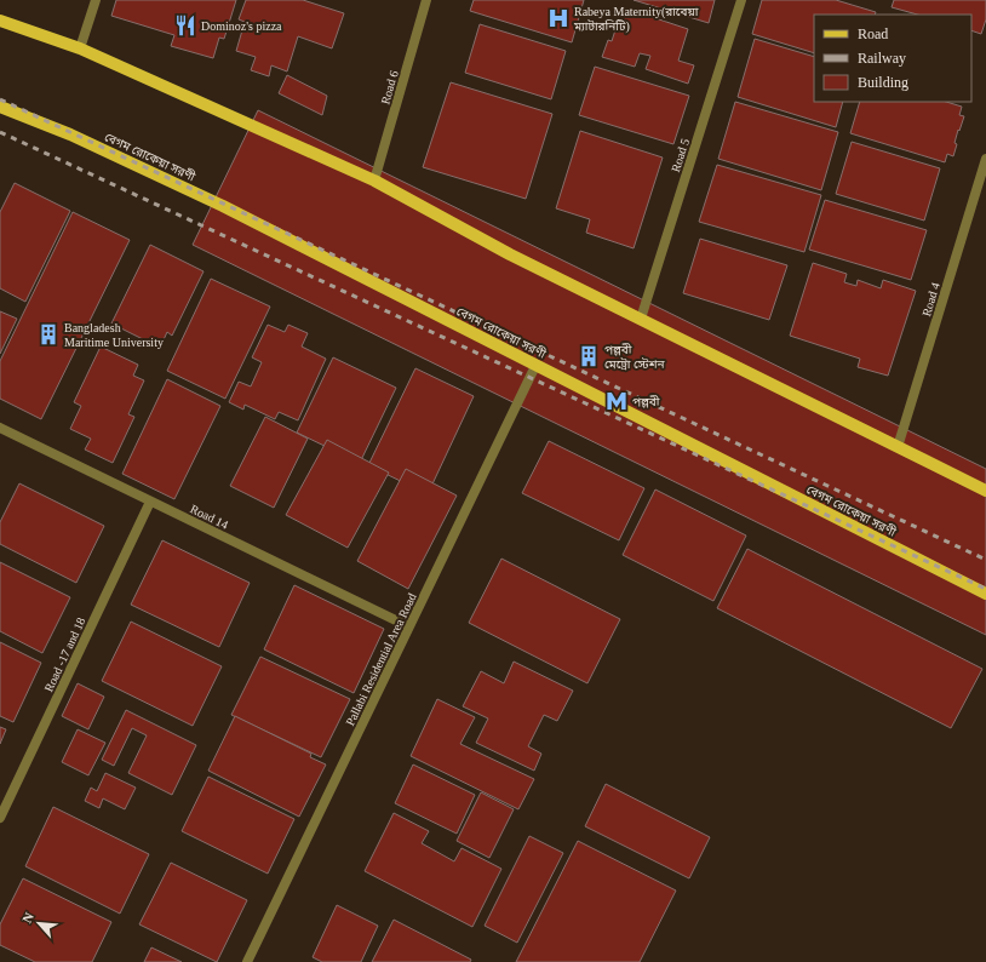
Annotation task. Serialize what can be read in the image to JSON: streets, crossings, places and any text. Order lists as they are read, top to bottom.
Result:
{
  "streets": {
    "main road": ["বেগম রোকেয়া সরণী"],
    "street": [
      "Road 6",
      "Road 5",
      "Road 4",
      "Road 14",
      "Road -17 and 18",
      "Pallabi Residential Area Road"
    ]
  },
  "crossings": [
    ["বেগম রোকেয়া সরণী", "Pallabi Residential Area Road"],
    ["Road 14", "Road -17 and 18"],
    ["Road 14", "Pallabi Residential Area Road"]
  ],
  "places": {
    "hospital": ["Rabeya Maternity(রাবেয়া ম্যাটারনিটি)"],
    "restaurant": ["Dominoz's pizza"],
    "building": ["Bangladesh Maritime University", "পল্লবী মেট্রো স্টেশন"],
    "metro station": ["পল্লবী"]
  },
  "legend": ["Road", "Railway", "Building"],
  "north": "top left"
}
